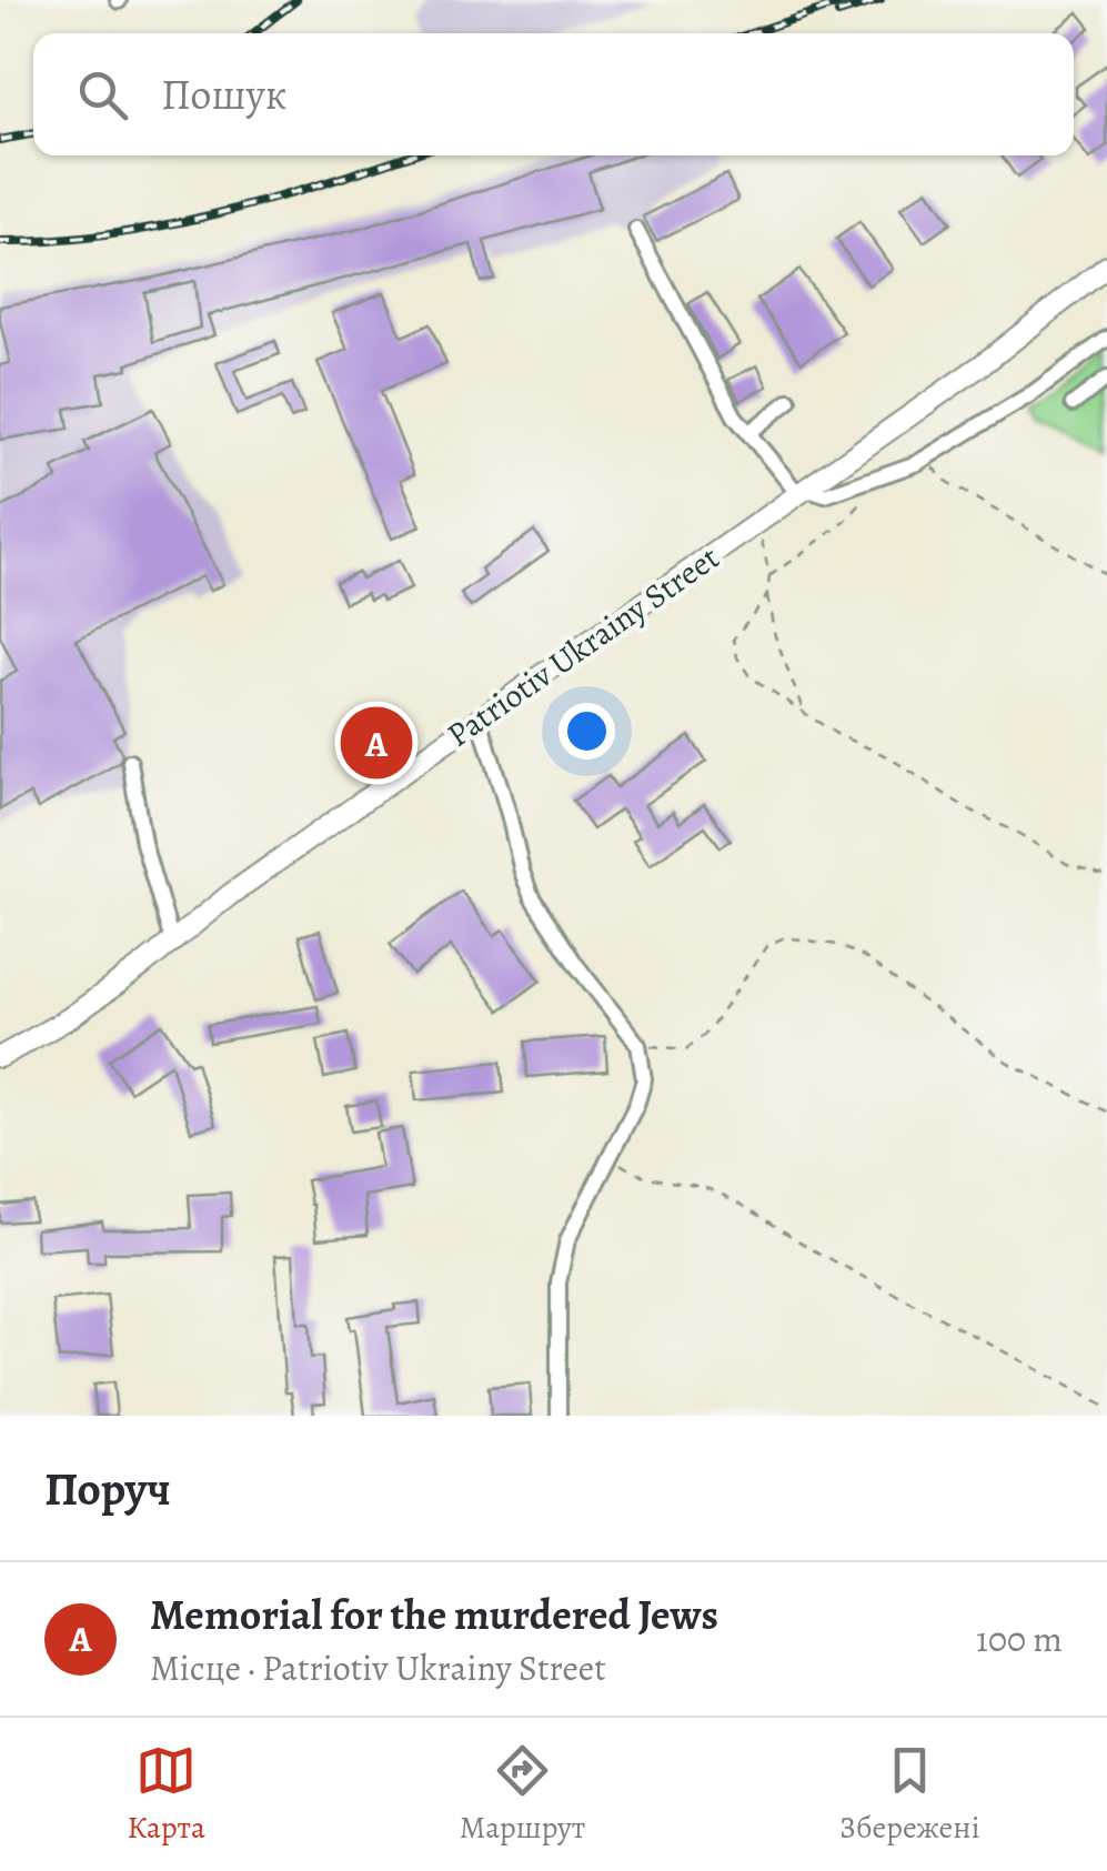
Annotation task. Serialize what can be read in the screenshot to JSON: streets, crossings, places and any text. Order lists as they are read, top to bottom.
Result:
{
  "streets": {
    "main road": ["Patriotiv Ukrainy Street"]
  },
  "page": {
    "search": "Пошук",
    "pins": "A",
    "heading": "Поруч",
    "list": [
      {
        "mark": "A",
        "name": "Memorial for the murdered Jews",
        "note": "Місце · Patriotiv Ukrainy Street",
        "value": "100 m"
      }
    ],
    "nav": ["Карта", "Маршрут", "Збережені"]
  }
}
